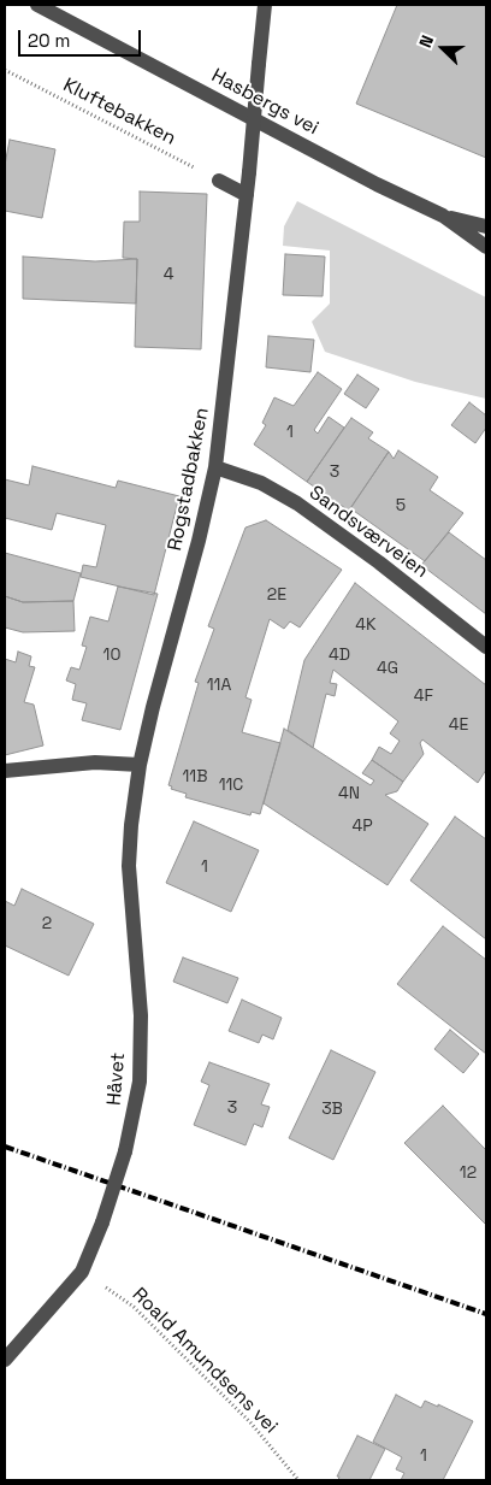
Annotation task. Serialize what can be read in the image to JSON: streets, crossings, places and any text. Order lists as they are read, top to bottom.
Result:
{
  "streets": {
    "street": [
      "Hasbergs vei",
      "Rogstadbakken",
      "Sandsværveien",
      "Håvet"
    ],
    "path": ["Kluftebakken", "Roald Amundsens vei"]
  },
  "crossings": [
    ["Rogstadbakken", "Sandsværveien"],
    ["Rogstadbakken", "Håvet"],
    ["Håvet", "Roald Amundsens vei"]
  ],
  "house_numbers": [
    "4",
    "1",
    "3",
    "5",
    "2E",
    "4K",
    "10",
    "4D",
    "4G",
    "11A",
    "4F",
    "4E",
    "11B",
    "11C",
    "4N",
    "4P",
    "1",
    "2",
    "3",
    "3B",
    "12",
    "1"
  ],
  "scale_bar": "20 m",
  "north": "left"
}
